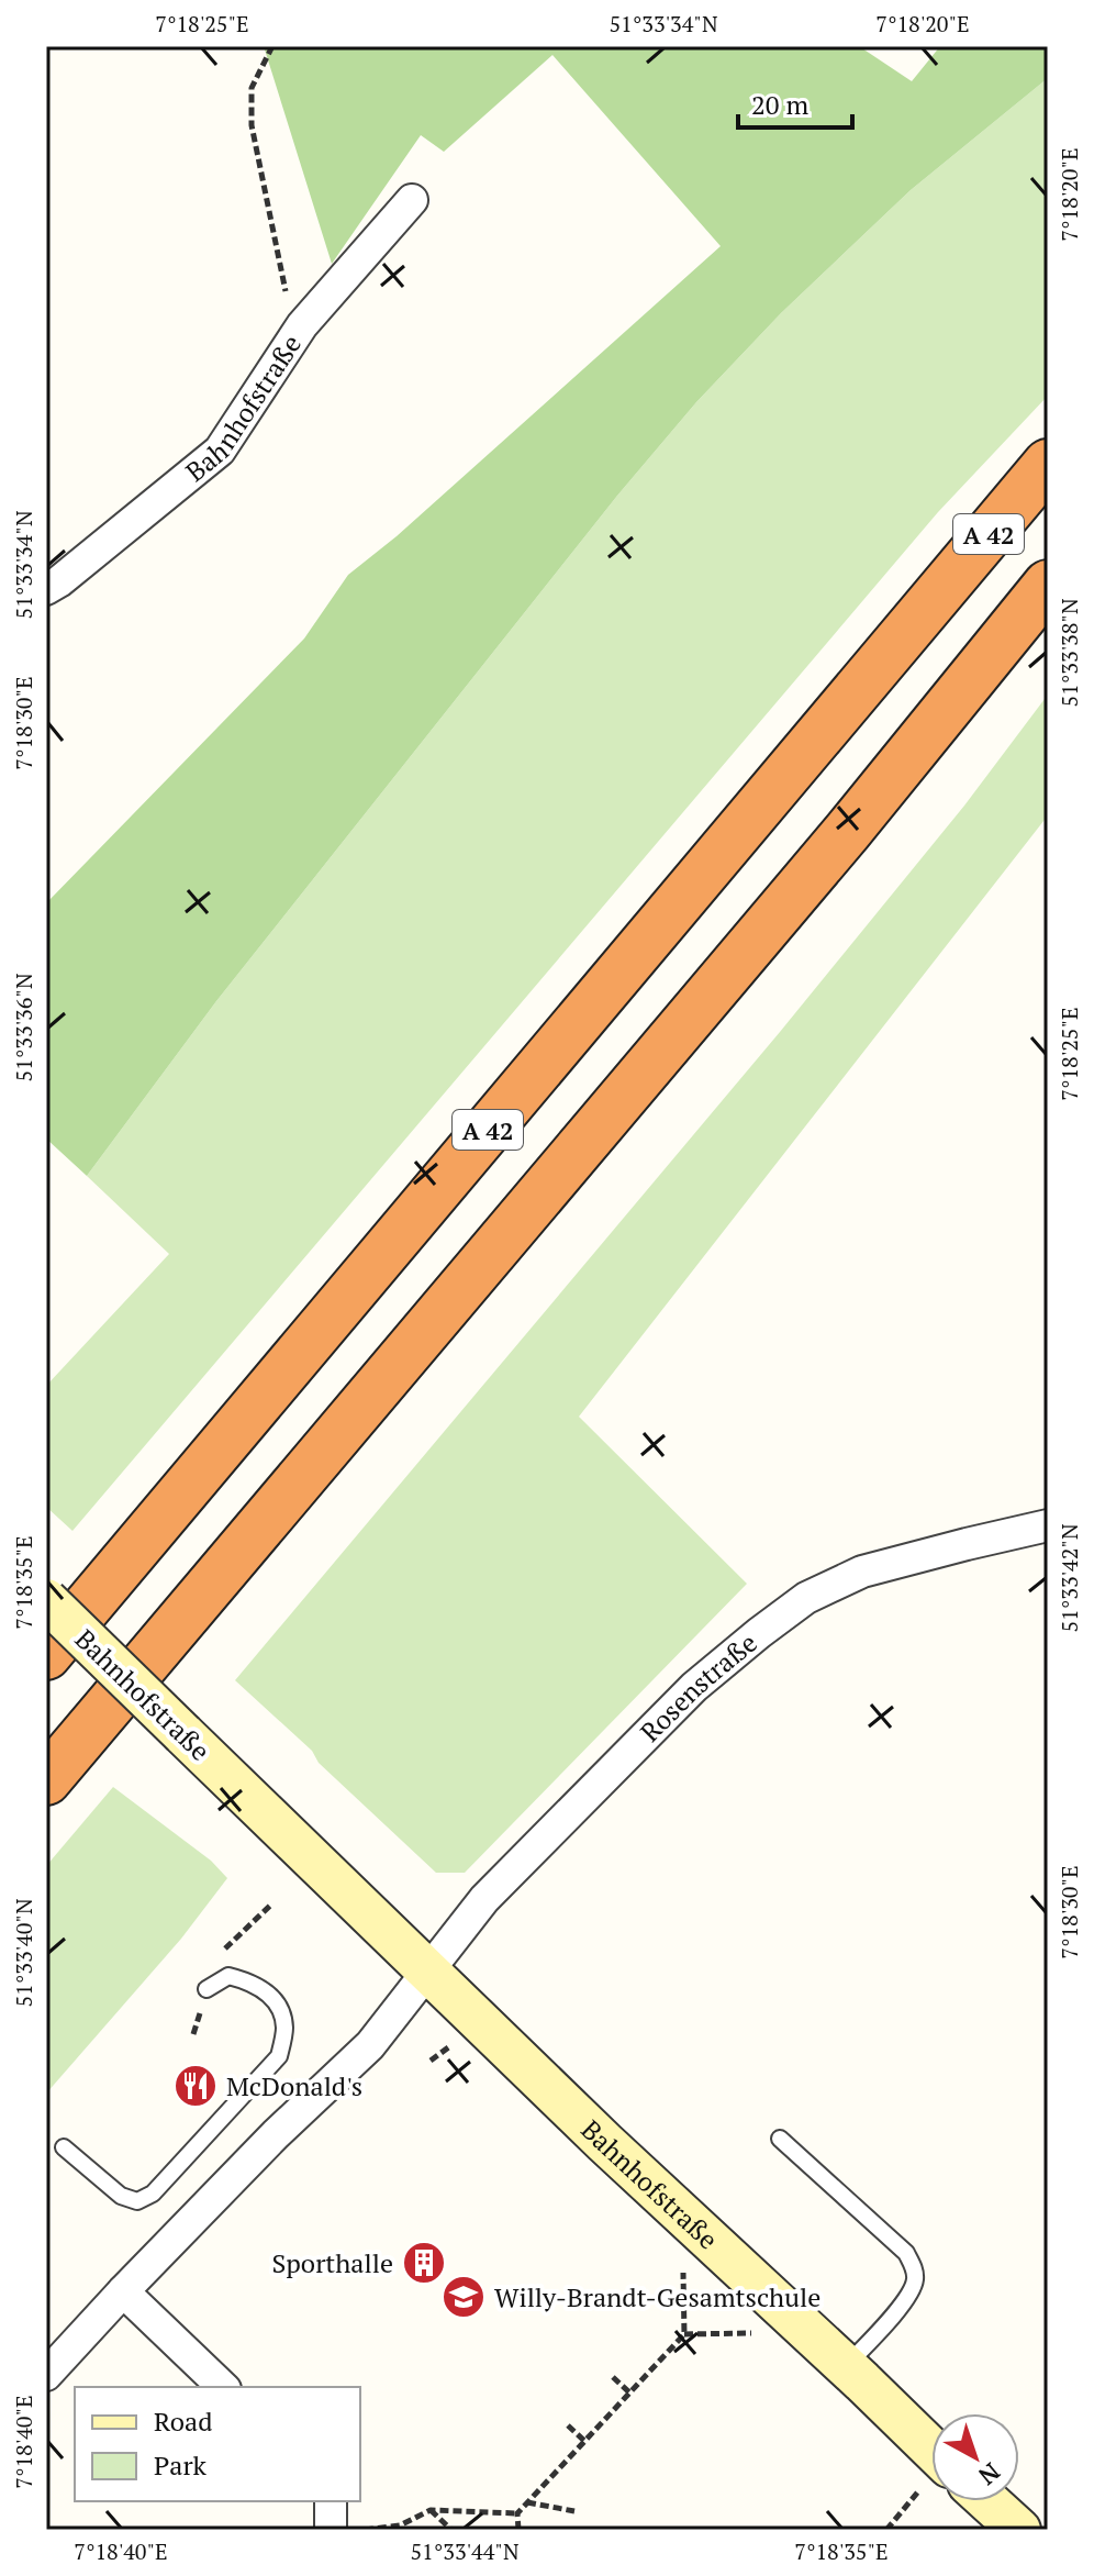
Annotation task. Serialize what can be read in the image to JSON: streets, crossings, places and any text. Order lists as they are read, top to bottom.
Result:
{
  "streets": {
    "highway": ["A 42"],
    "main road": ["Bahnhofstraße"],
    "street": ["Rosenstraße"]
  },
  "crossings": [
    ["Bahnhofstraße", "Rosenstraße"]
  ],
  "places": {
    "restaurant": ["McDonald's"],
    "building": ["Sporthalle"],
    "school or university": ["Willy-Brandt-Gesamtschule"]
  },
  "legend": ["Road", "Park"],
  "scale_bar": "20 m",
  "north": "bottom right",
  "coordinates": [
    "7°18'25\"E",
    "51°33'34\"N",
    "7°18'20\"E",
    "51°33'38\"N",
    "7°18'30\"E",
    "51°33'36\"N",
    "51°33'42\"N",
    "7°18'35\"E",
    "51°33'40\"N",
    "7°18'40\"E",
    "51°33'44\"N"
  ]
}
